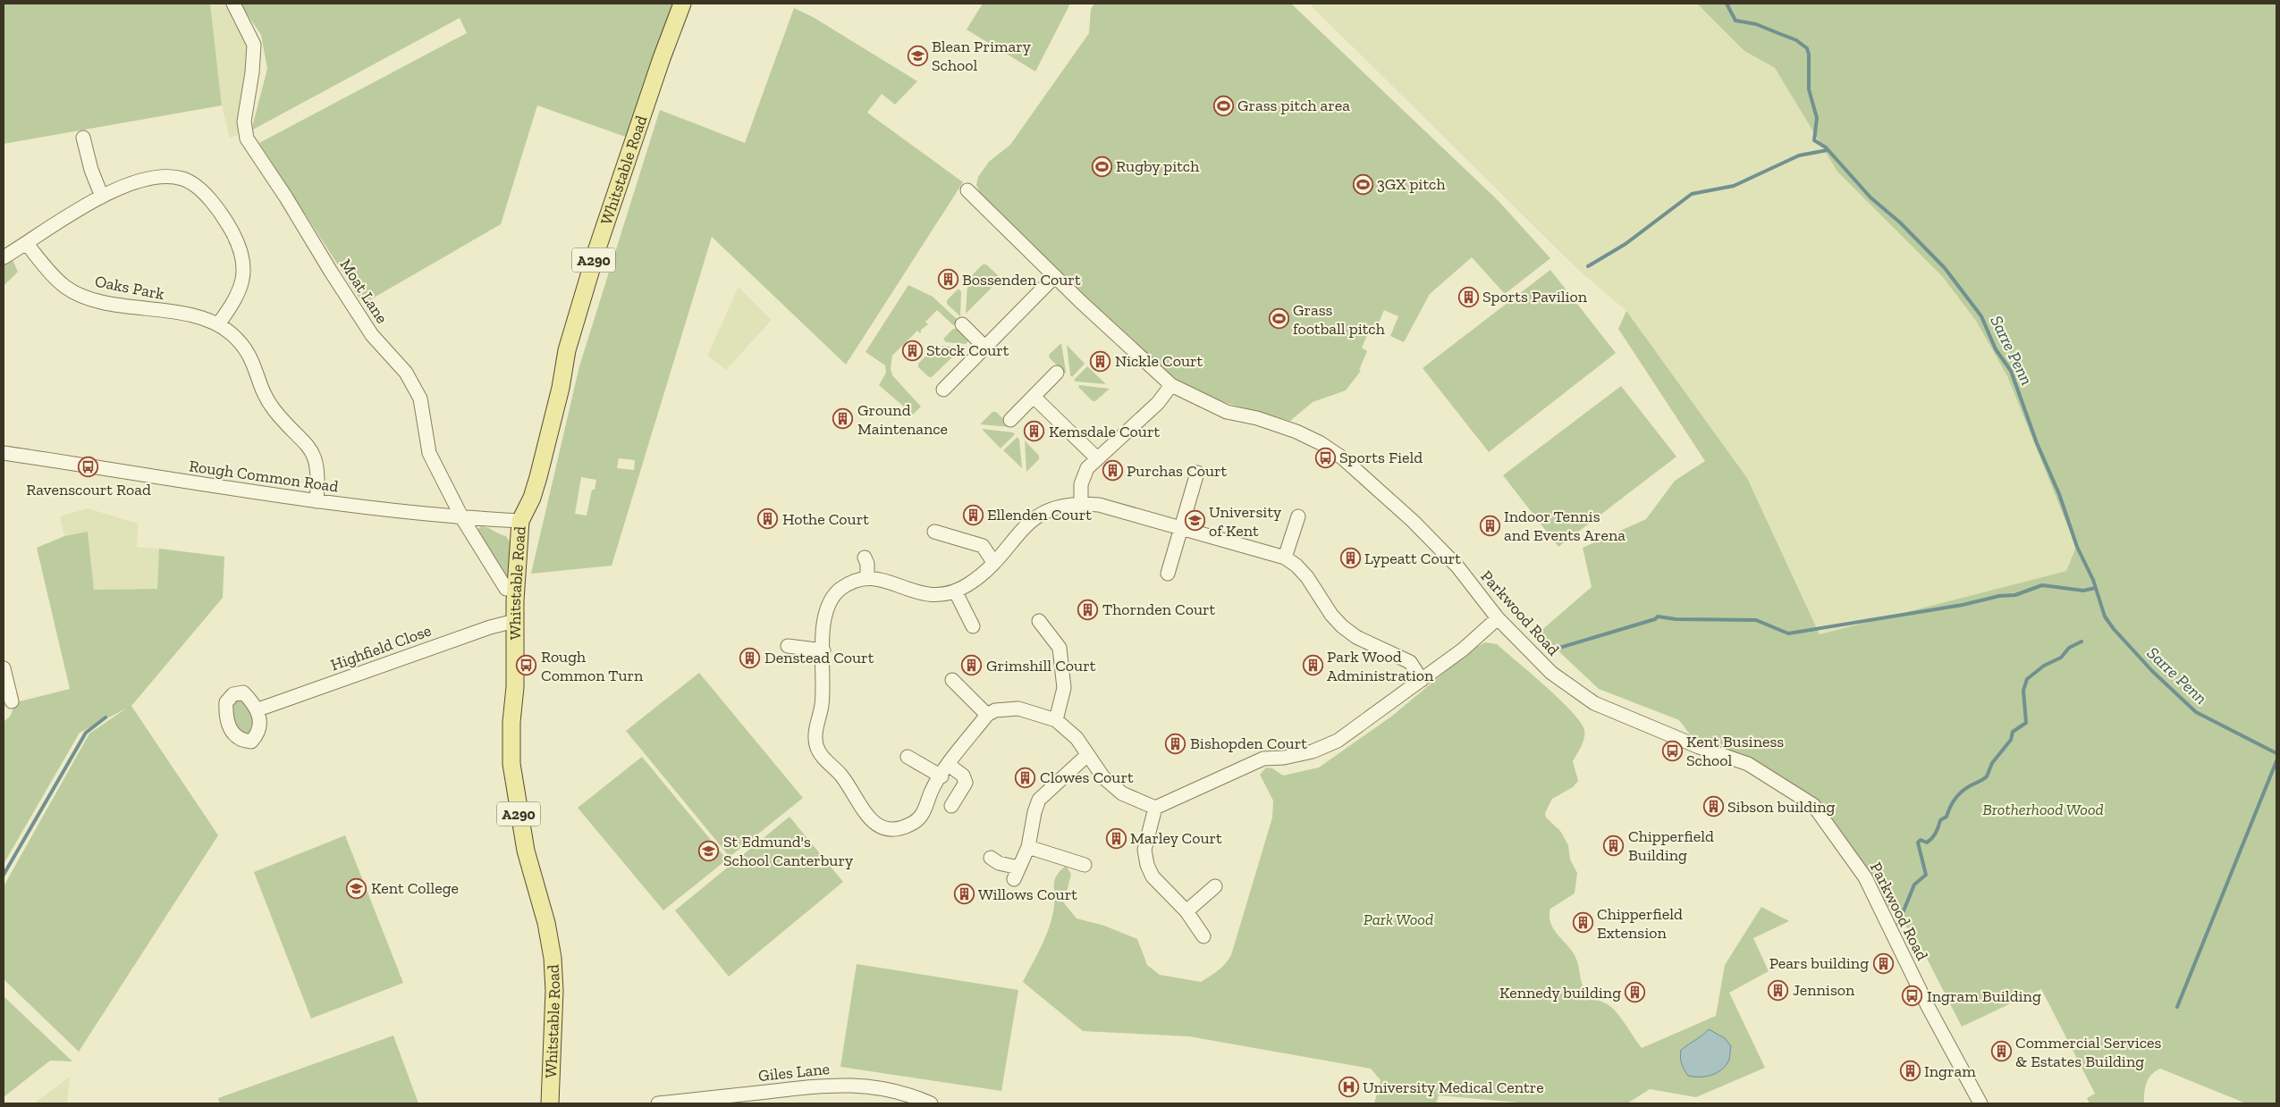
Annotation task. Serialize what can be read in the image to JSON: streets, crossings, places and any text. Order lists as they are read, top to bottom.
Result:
{
  "streets": {
    "main road": ["Whitstable Road", "A290"],
    "street": [
      "Oaks Park",
      "Moat Lane",
      "Rough Common Road",
      "Parkwood Road",
      "Highfield Close",
      "Giles Lane"
    ]
  },
  "crossings": [
    ["Whitstable Road", "Rough Common Road"],
    ["Whitstable Road", "Highfield Close"],
    ["Oaks Park", "Rough Common Road"],
    ["Moat Lane", "Rough Common Road"]
  ],
  "water": ["Sarre Penn"],
  "parks": ["Brotherhood Wood", "Park Wood"],
  "places": {
    "school or university": [
      "Blean Primary School",
      "University of Kent",
      "St Edmund's School Canterbury",
      "Kent College"
    ],
    "sports": [
      "Grass pitch area",
      "Rugby pitch",
      "3GX pitch",
      "Grass football pitch"
    ],
    "building": [
      "Bossenden Court",
      "Sports Pavilion",
      "Stock Court",
      "Nickle Court",
      "Ground Maintenance",
      "Kemsdale Court",
      "Purchas Court",
      "Ellenden Court",
      "Hothe Court",
      "Indoor Tennis and Events Arena",
      "Lypeatt Court",
      "Thornden Court",
      "Denstead Court",
      "Grimshill Court",
      "Park Wood Administration",
      "Bishopden Court",
      "Clowes Court",
      "Sibson building",
      "Marley Court",
      "Chipperfield Building",
      "Willows Court",
      "Chipperfield Extension",
      "Pears building",
      "Jennison",
      "Kennedy building",
      "Commercial Services & Estates Building",
      "Ingram"
    ],
    "bus stop": [
      "Sports Field",
      "Ravenscourt Road",
      "Rough Common Turn",
      "Kent Business School",
      "Ingram Building"
    ],
    "hospital": ["University Medical Centre"]
  }
}
